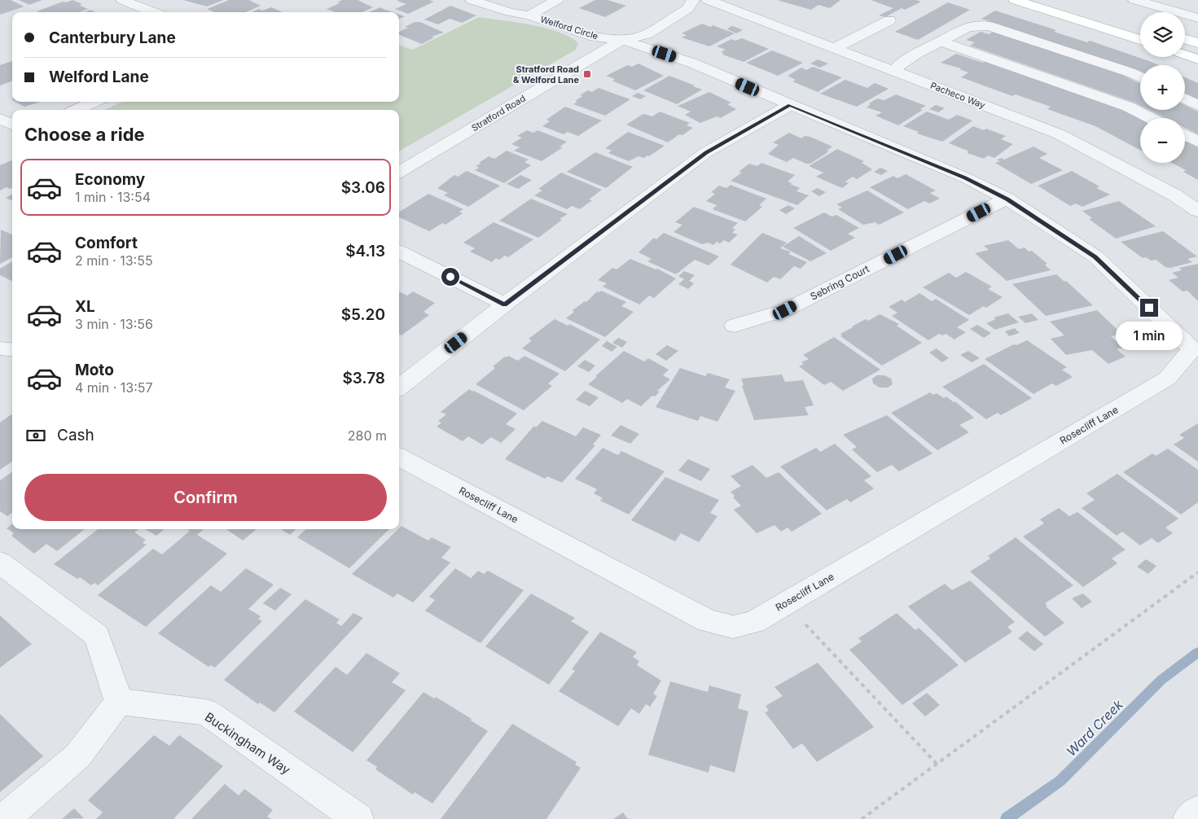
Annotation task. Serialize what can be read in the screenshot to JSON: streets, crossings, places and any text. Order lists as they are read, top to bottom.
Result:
{
  "streets": {
    "street": [
      "Welford Circle",
      "Pacheco Way",
      "Stratford Road",
      "Sebring Court",
      "Rosecliff Lane",
      "Buckingham Way"
    ]
  },
  "crossings": [
    ["Welford Circle", "Stratford Road"],
    ["Sebring Court", "Rosecliff Lane"]
  ],
  "water": ["Ward Creek"],
  "places": {
    "transit": ["Stratford Road & Welford Lane"]
  },
  "page": {
    "map_buttons": ["+", "−"],
    "banner": ["Canterbury Lane", "Welford Lane"],
    "heading": "Choose a ride",
    "list": [
      {
        "name": "Economy",
        "note": "1 min · 13:54",
        "value": "$3.06"
      },
      {
        "name": "Comfort",
        "note": "2 min · 13:55",
        "value": "$4.13"
      },
      {
        "name": "XL",
        "note": "3 min · 13:56",
        "value": "$5.20"
      },
      {
        "name": "Moto",
        "note": "4 min · 13:57",
        "value": "$3.78"
      }
    ],
    "bubble": "1 min",
    "pay": ["Cash", "280 m"],
    "buttons": "Confirm"
  }
}
